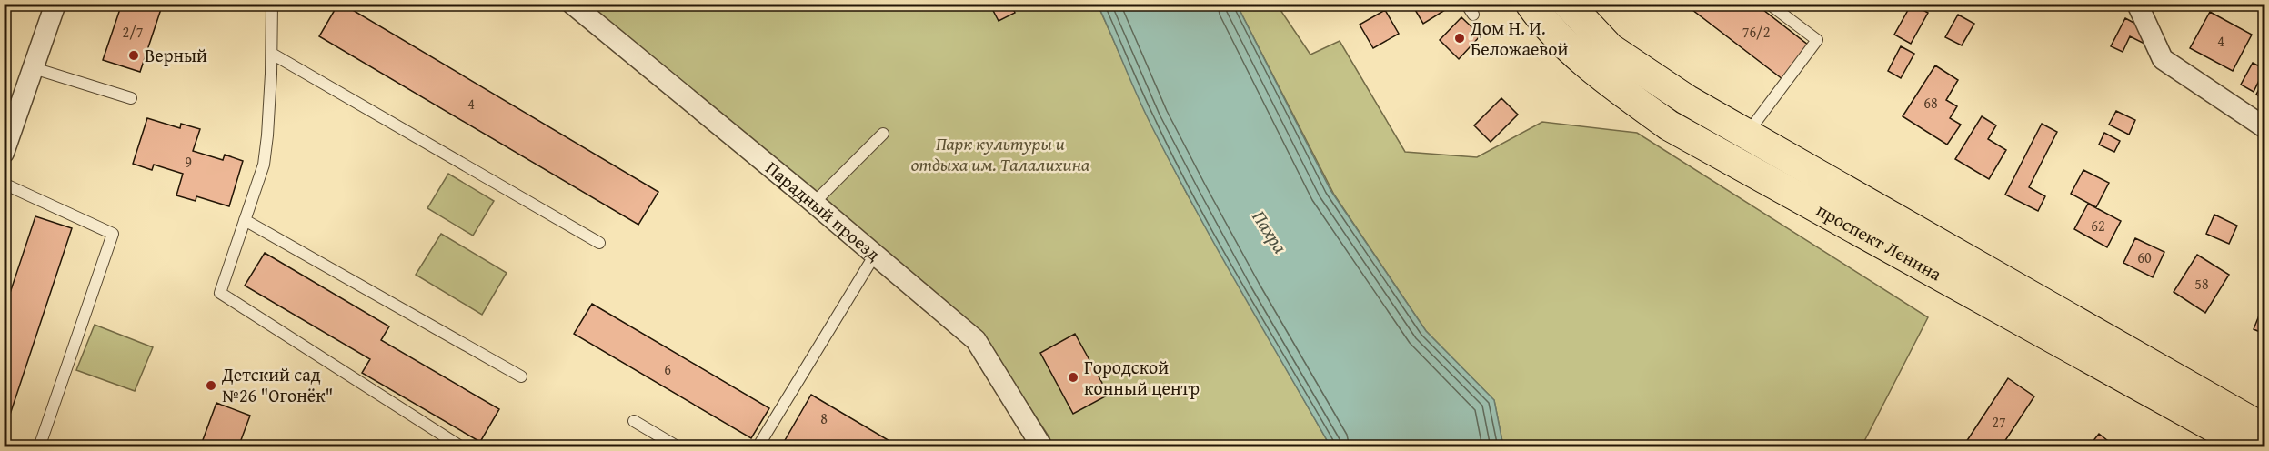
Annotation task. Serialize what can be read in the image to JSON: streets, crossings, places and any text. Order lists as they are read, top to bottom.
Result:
{
  "streets": {
    "main road": ["проспект Ленина"],
    "street": ["Парадный проезд"]
  },
  "water": ["Пахра"],
  "parks": ["Парк культуры и отдыха им. Талалихина"],
  "places": [
    "Дом Н. И. Беложаевой",
    "Верный",
    "Городской конный центр",
    "Детский сад №26 \"Огонёк\""
  ],
  "house_numbers": [
    "2/7",
    "76/2",
    "4",
    "68",
    "4",
    "9",
    "62",
    "60",
    "58",
    "6",
    "8",
    "27"
  ]
}
